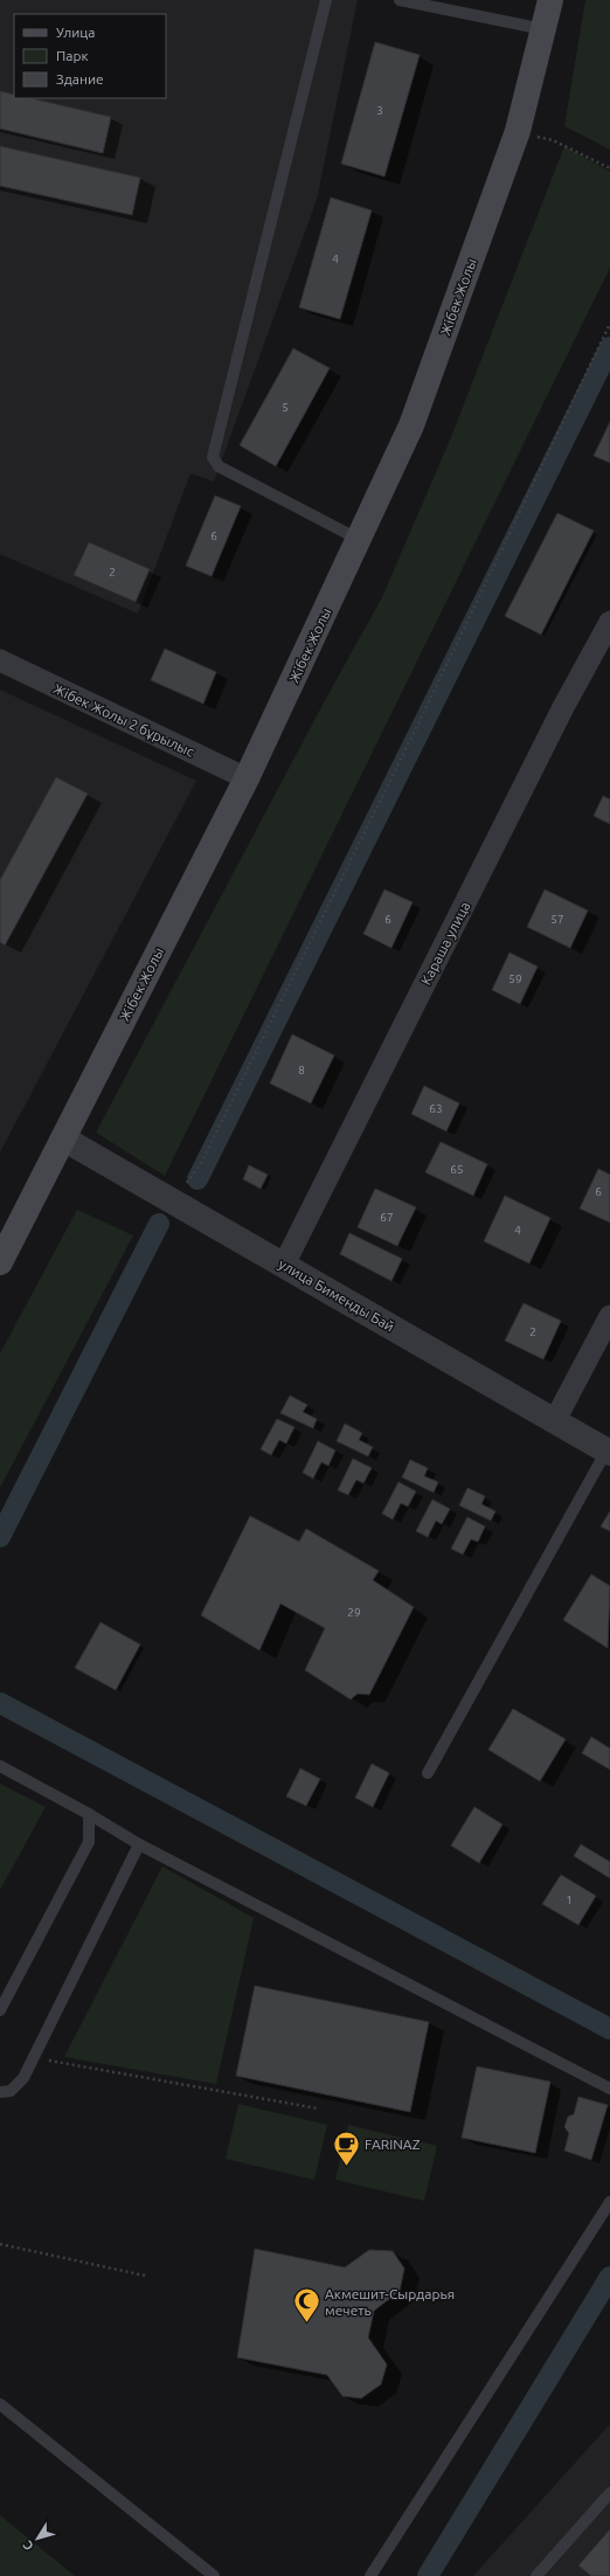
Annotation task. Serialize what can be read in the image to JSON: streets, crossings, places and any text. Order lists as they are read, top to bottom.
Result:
{
  "streets": {
    "main road": ["Жібек Жолы"],
    "street": ["Жібек Жолы 2 бұрылыс", "Караша улица", "улица Бименды Бай"]
  },
  "crossings": [
    ["Жібек Жолы", "Жібек Жолы 2 бұрылыс"],
    ["Жібек Жолы", "улица Бименды Бай"],
    ["Караша улица", "улица Бименды Бай"]
  ],
  "places": {
    "cafe": ["FARINAZ"],
    "mosque": ["Акмешит-Сырдарья мечеть"]
  },
  "house_numbers": [
    "3",
    "4",
    "5",
    "6",
    "2",
    "6",
    "57",
    "59",
    "8",
    "63",
    "65",
    "6",
    "67",
    "4",
    "2",
    "29",
    "1"
  ],
  "legend": ["Улица", "Парк", "Здание"],
  "north": "bottom left"
}
